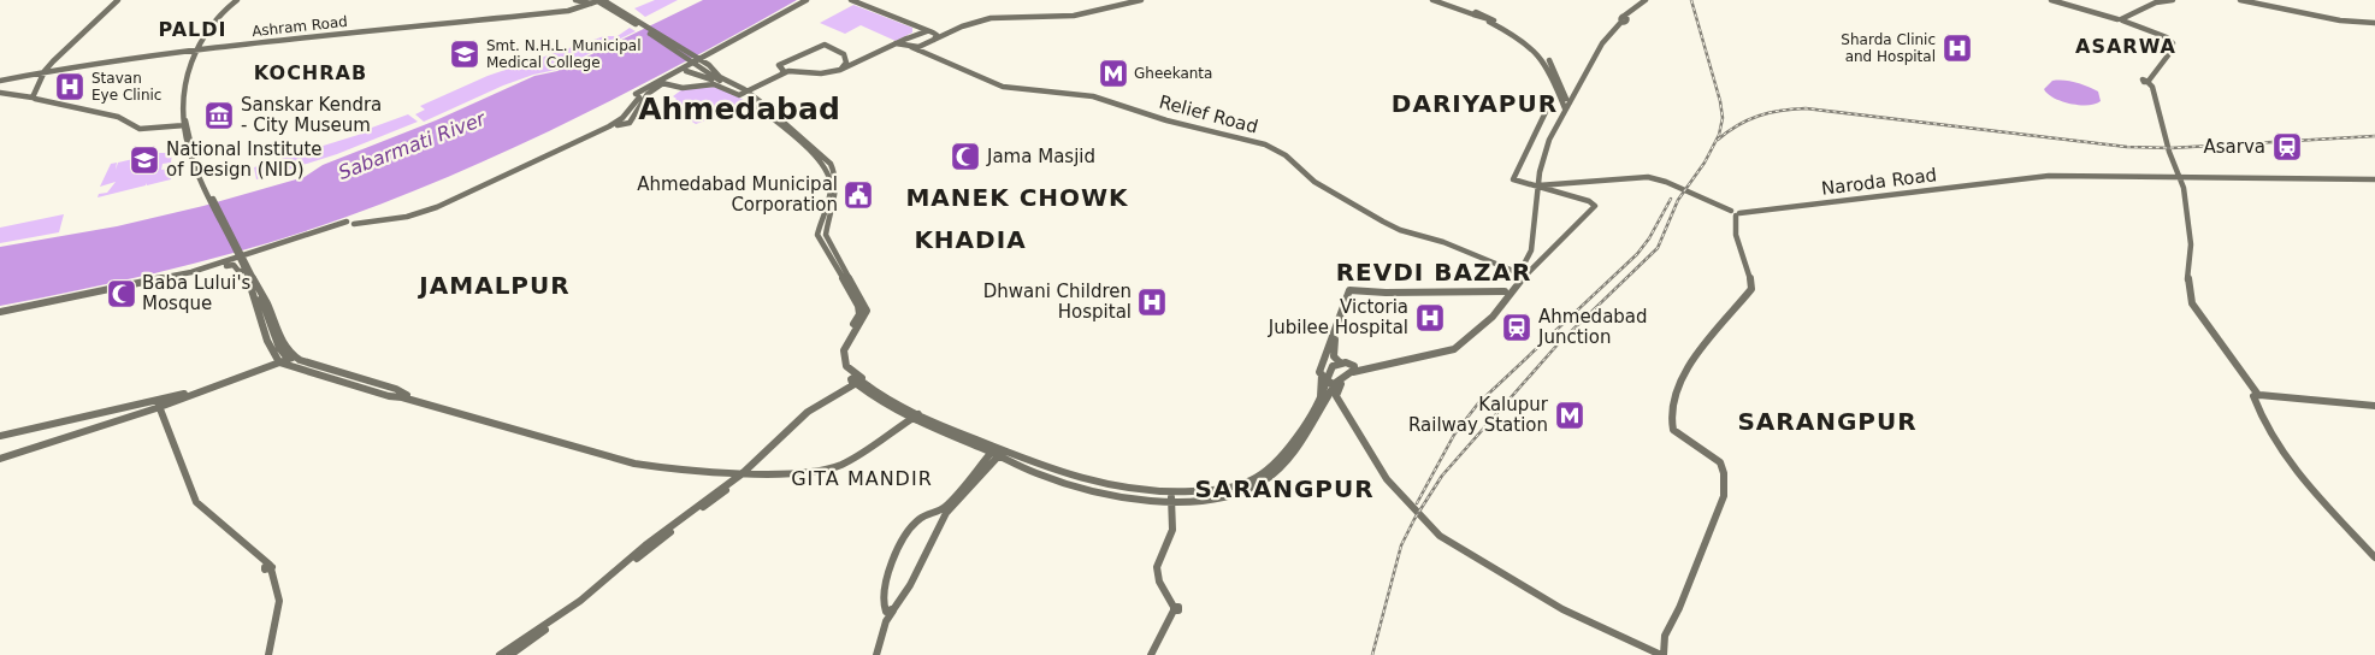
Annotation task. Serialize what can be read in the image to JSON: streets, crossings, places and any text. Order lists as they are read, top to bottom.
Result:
{
  "streets": {
    "main road": ["Ashram Road", "Relief Road", "Naroda Road"]
  },
  "districts": [
    "PALDI",
    "ASARWA",
    "KOCHRAB",
    "DARIYAPUR",
    "Ahmedabad",
    "MANEK CHOWK",
    "KHADIA",
    "REVDI BAZAR",
    "JAMALPUR",
    "SARANGPUR",
    "GITA MANDIR",
    "SARANGPUR"
  ],
  "water": ["Sabarmati River"],
  "places": {
    "hospital": [
      "Sharda Clinic and Hospital",
      "Stavan Eye Clinic",
      "Dhwani Children Hospital",
      "Victoria Jubilee Hospital"
    ],
    "school or university": ["Smt. N.H.L. Municipal Medical College", "National Institute of Design (NID)"],
    "metro station": ["Gheekanta", "Kalupur Railway Station"],
    "museum": ["Sanskar Kendra - City Museum"],
    "station": ["Asarva", "Ahmedabad Junction"],
    "mosque": ["Jama Masjid", "Baba Lului's Mosque"],
    "public building": ["Ahmedabad Municipal Corporation"]
  }
}
